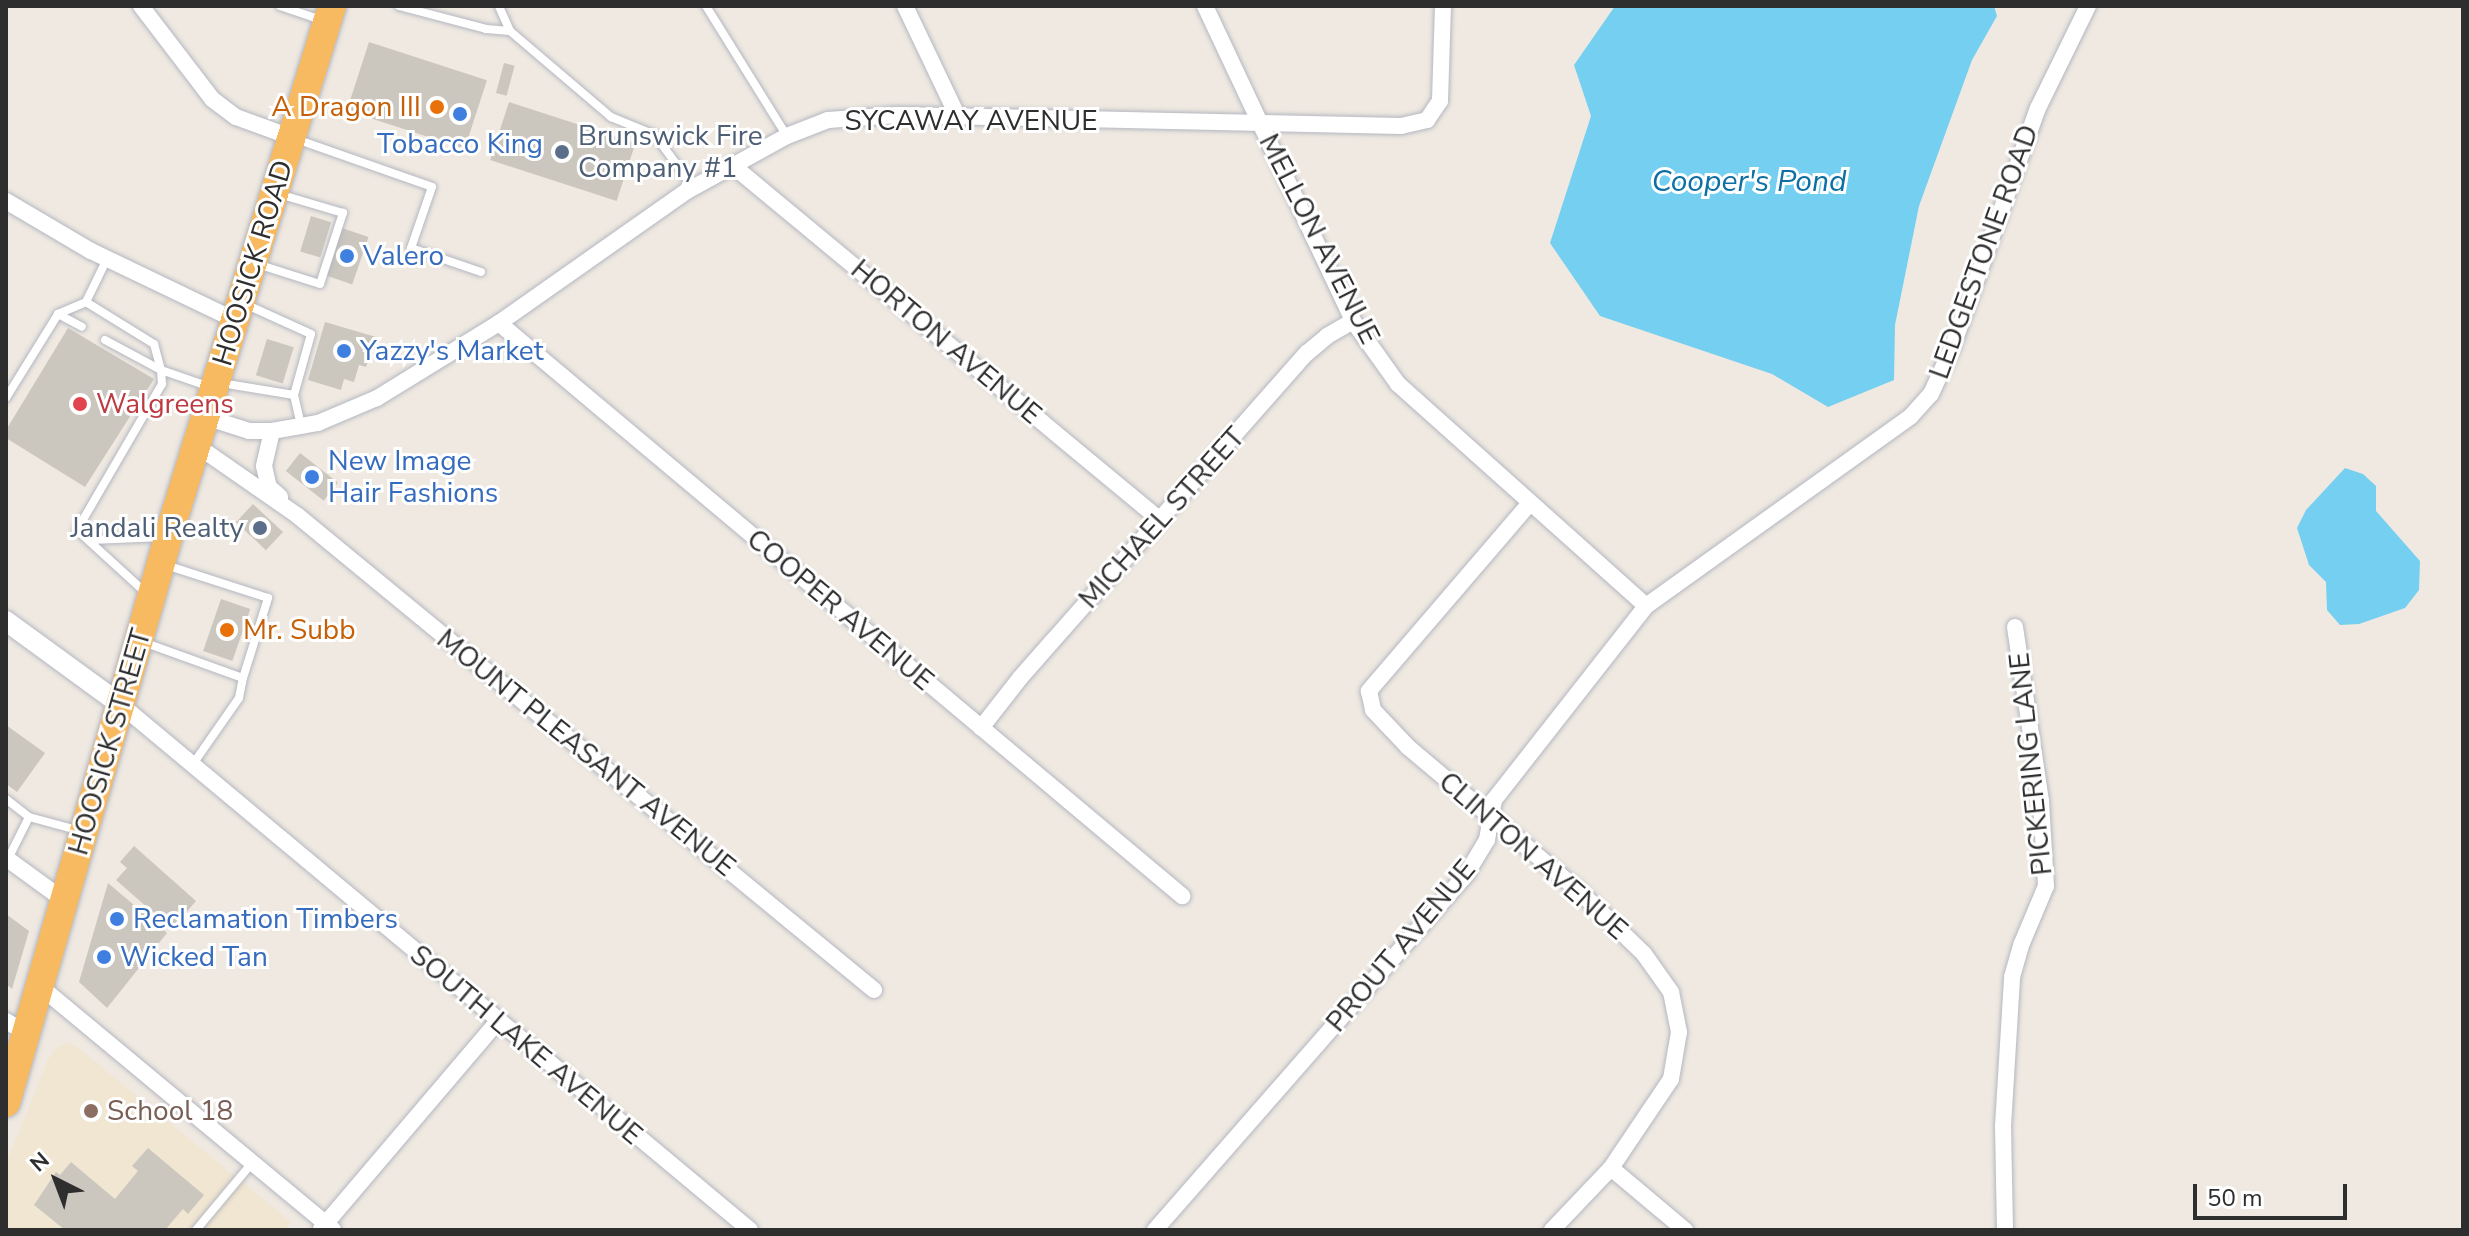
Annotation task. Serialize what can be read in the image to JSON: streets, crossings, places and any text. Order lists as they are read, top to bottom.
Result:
{
  "streets": {
    "highway": ["HOOSICK ROAD", "HOOSICK STREET"],
    "street": [
      "SYCAWAY AVENUE",
      "MELLON AVENUE",
      "LEDGESTONE ROAD",
      "HORTON AVENUE",
      "MICHAEL STREET",
      "COOPER AVENUE",
      "MOUNT PLEASANT AVENUE",
      "PICKERING LANE",
      "CLINTON AVENUE",
      "PROUT AVENUE",
      "SOUTH LAKE AVENUE"
    ]
  },
  "crossings": [
    ["SYCAWAY AVENUE", "MELLON AVENUE"],
    ["SYCAWAY AVENUE", "HORTON AVENUE"],
    ["SYCAWAY AVENUE", "COOPER AVENUE"],
    ["SYCAWAY AVENUE", "HOOSICK STREET"],
    ["SYCAWAY AVENUE", "MOUNT PLEASANT AVENUE"],
    ["MELLON AVENUE", "LEDGESTONE ROAD"],
    ["MELLON AVENUE", "MICHAEL STREET"],
    ["MELLON AVENUE", "CLINTON AVENUE"],
    ["MELLON AVENUE", "PROUT AVENUE"],
    ["LEDGESTONE ROAD", "PROUT AVENUE"],
    ["HOOSICK ROAD", "HOOSICK STREET"],
    ["HORTON AVENUE", "MICHAEL STREET"],
    ["MICHAEL STREET", "COOPER AVENUE"],
    ["HOOSICK STREET", "MOUNT PLEASANT AVENUE"],
    ["HOOSICK STREET", "SOUTH LAKE AVENUE"],
    ["CLINTON AVENUE", "PROUT AVENUE"]
  ],
  "water": ["Cooper's Pond"],
  "places": [
    "A Dragon III",
    "Tobacco King",
    "Brunswick Fire Company #1",
    "Valero",
    "Yazzy's Market",
    "Walgreens",
    "New Image Hair Fashions",
    "Jandali Realty",
    "Mr. Subb",
    "Reclamation Timbers",
    "Wicked Tan",
    "School 18"
  ],
  "scale_bar": "50 m",
  "north": "top left"
}
